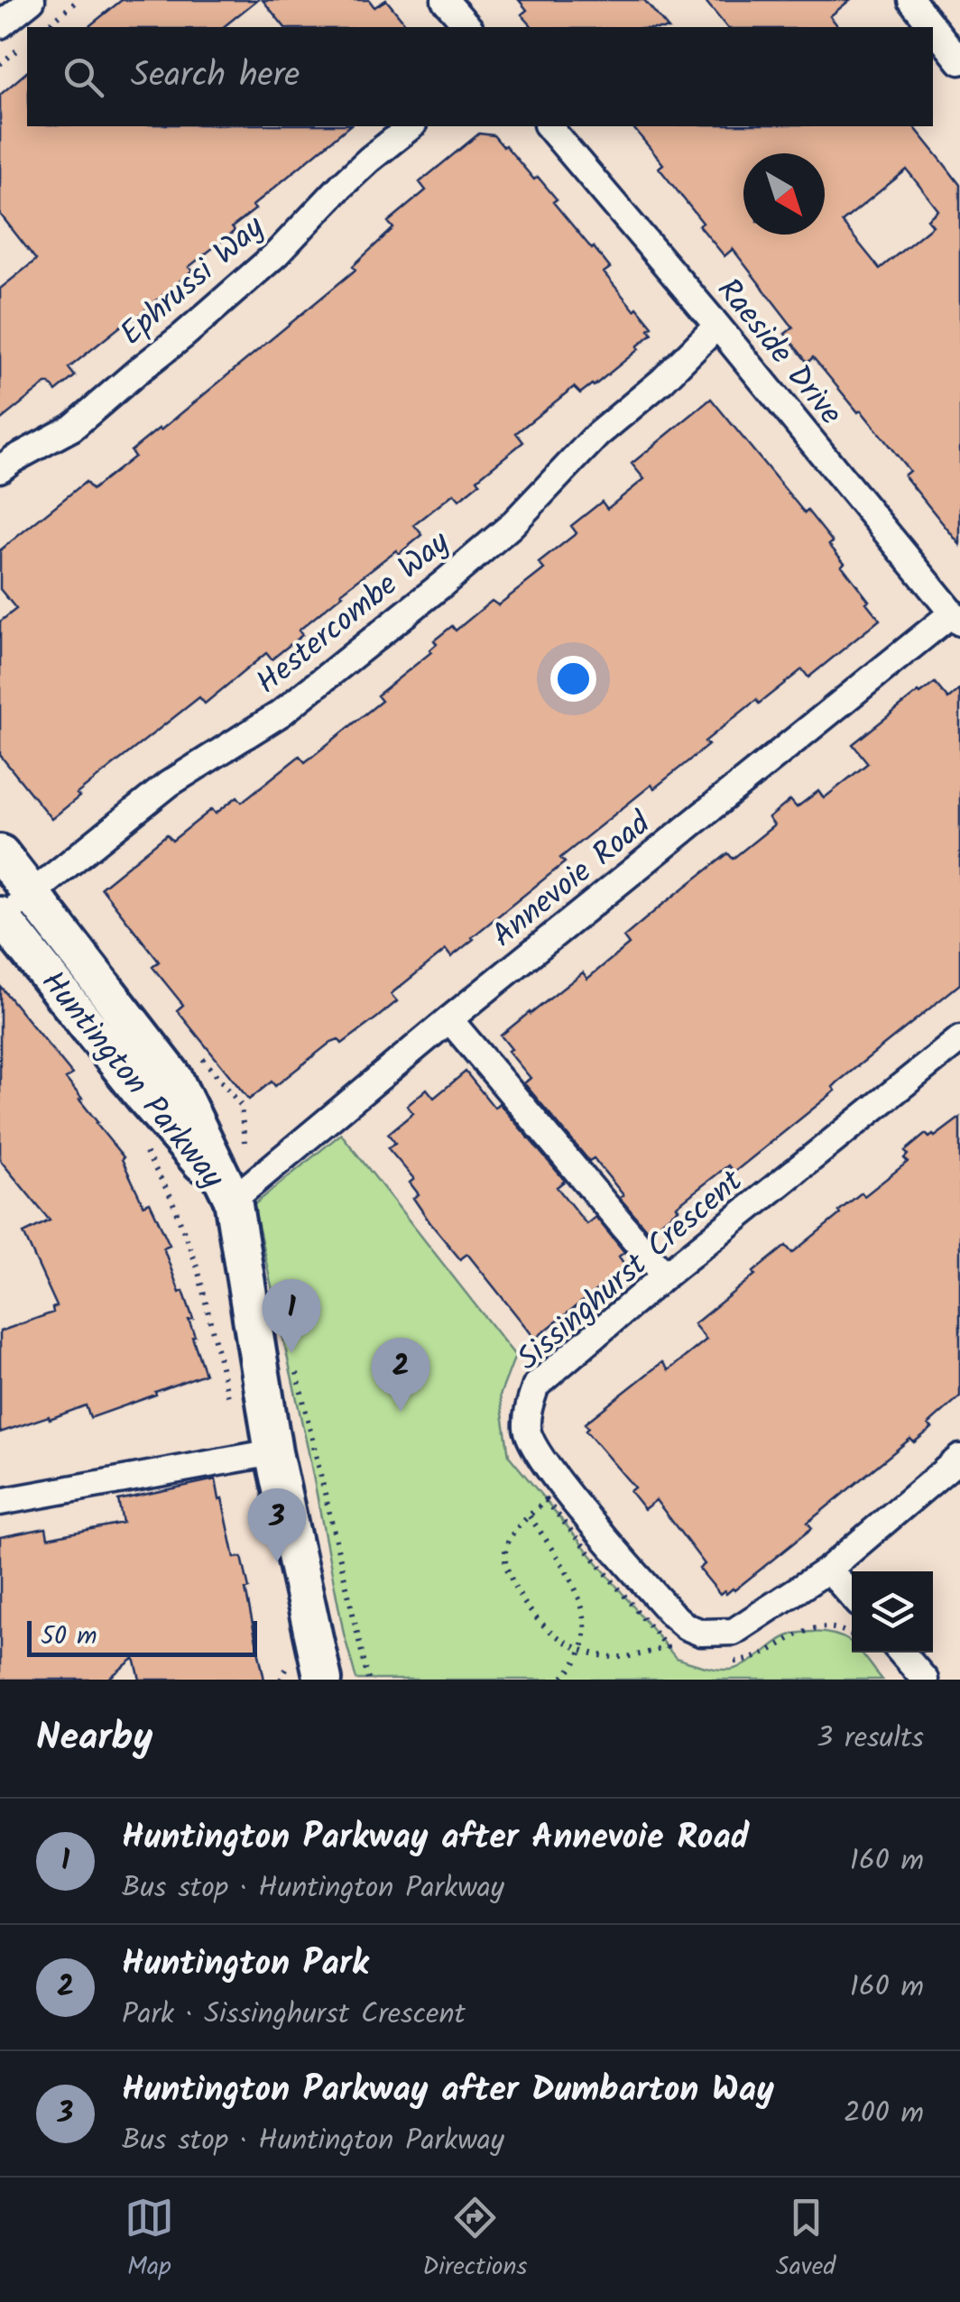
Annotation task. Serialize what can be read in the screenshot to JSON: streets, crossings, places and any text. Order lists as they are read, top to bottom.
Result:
{
  "streets": {
    "street": [
      "Ephrussi Way",
      "Raeside Drive",
      "Hestercombe Way",
      "Annevoie Road",
      "Huntington Parkway",
      "Sissinghurst Crescent"
    ]
  },
  "crossings": [
    ["Raeside Drive", "Hestercombe Way"],
    ["Raeside Drive", "Annevoie Road"],
    ["Hestercombe Way", "Huntington Parkway"],
    ["Annevoie Road", "Huntington Parkway"]
  ],
  "scale_bar": "50 m",
  "north": "bottom right",
  "page": {
    "search": "Search here",
    "pins": ["1", "2", "3"],
    "scale": "50 m",
    "heading": ["Nearby", "3 results"],
    "list": [
      {
        "mark": "1",
        "name": "Huntington Parkway after Annevoie Road",
        "note": "Bus stop · Huntington Parkway",
        "value": "160 m"
      },
      {
        "mark": "2",
        "name": "Huntington Park",
        "note": "Park · Sissinghurst Crescent",
        "value": "160 m"
      },
      {
        "mark": "3",
        "name": "Huntington Parkway after Dumbarton Way",
        "note": "Bus stop · Huntington Parkway",
        "value": "200 m"
      }
    ],
    "nav": ["Map", "Directions", "Saved"]
  }
}
